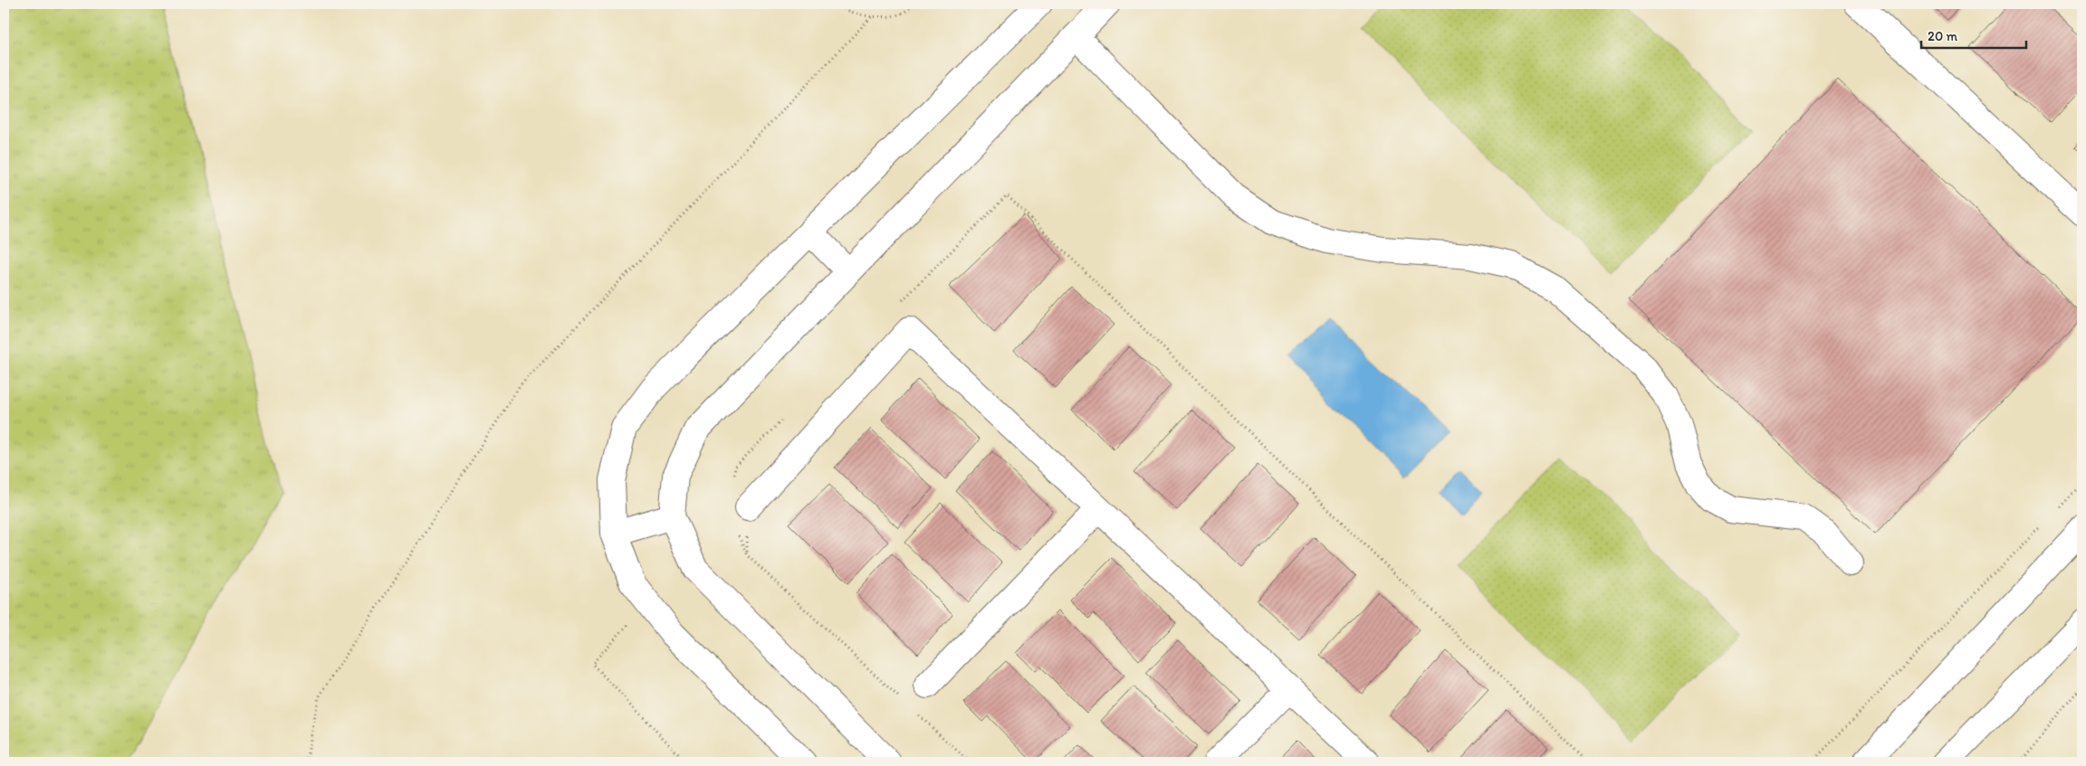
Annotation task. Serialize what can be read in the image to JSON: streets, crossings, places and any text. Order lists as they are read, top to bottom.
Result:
{
  "scale_bar": "20 m"
}
